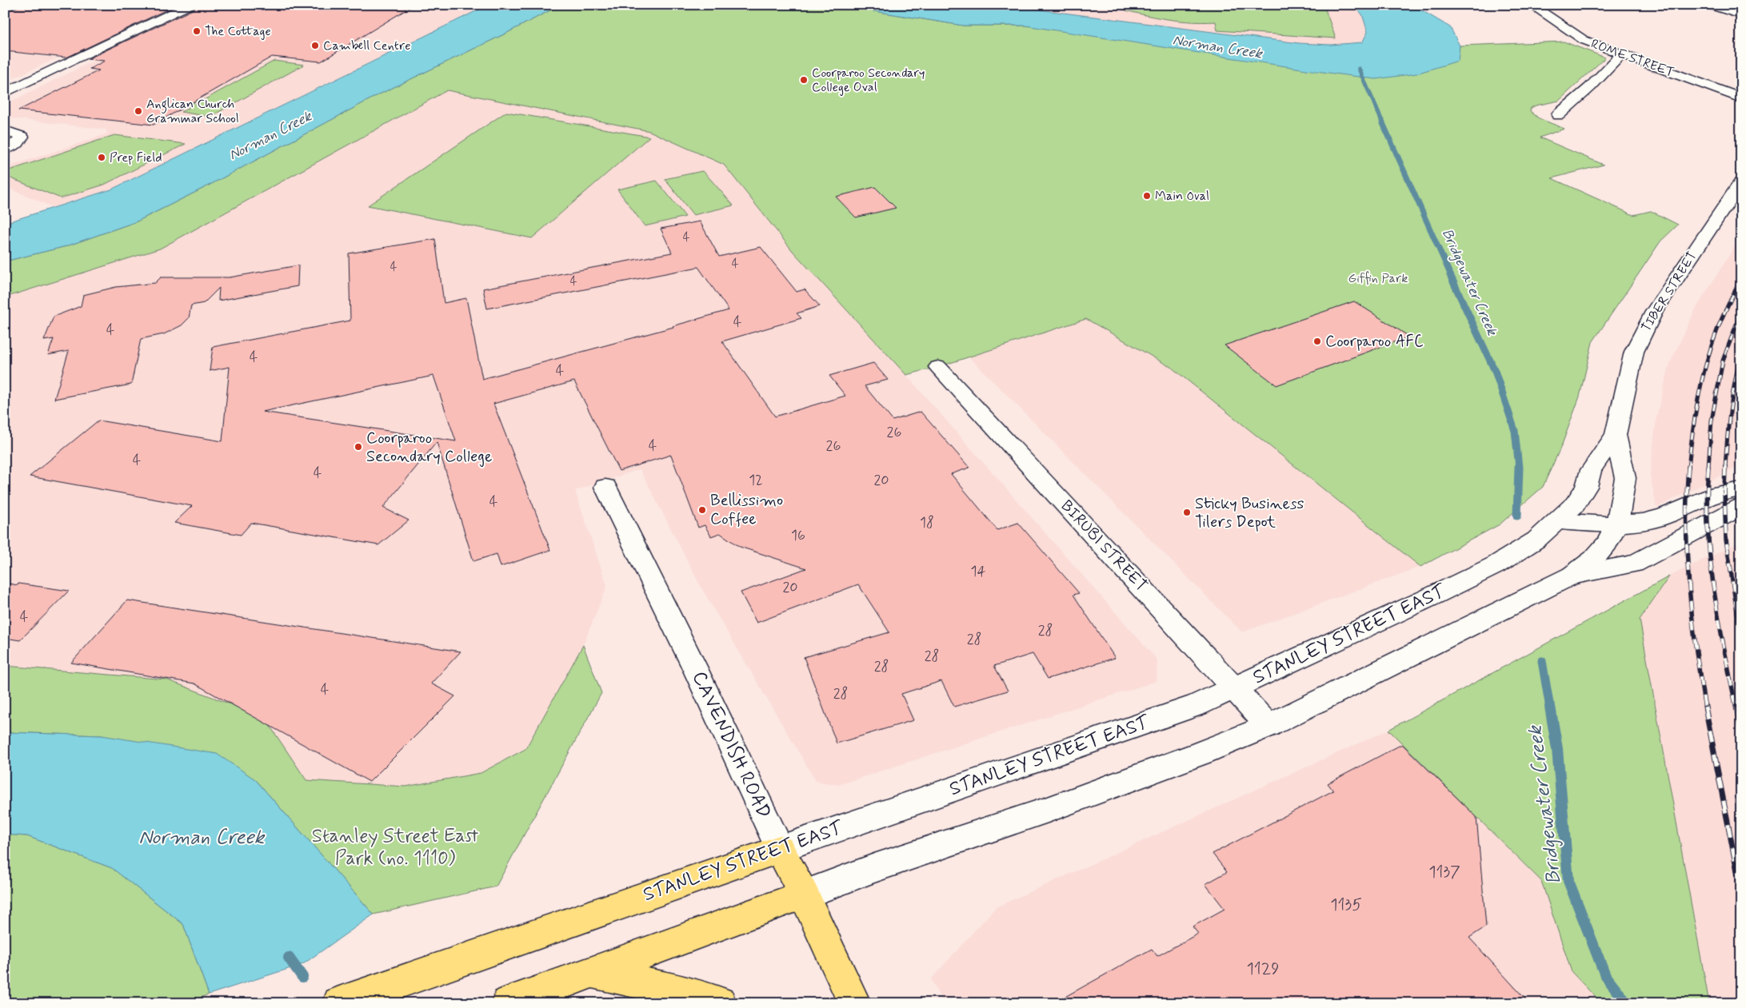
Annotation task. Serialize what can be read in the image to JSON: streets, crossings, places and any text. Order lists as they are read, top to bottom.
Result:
{
  "streets": {
    "main road": ["STANLEY STREET EAST", "CAVENDISH ROAD"],
    "street": ["ROME STREET", "TIBER STREET", "BIRUBI STREET"]
  },
  "crossings": [
    ["TIBER STREET", "STANLEY STREET EAST"],
    ["BIRUBI STREET", "STANLEY STREET EAST"],
    ["STANLEY STREET EAST", "CAVENDISH ROAD"]
  ],
  "water": ["Norman Creek", "Bridgewater Creek"],
  "parks": ["Giffin Park", "Stanley Street East Park (no. 1110)"],
  "places": [
    "The Cottage",
    "Cambell Centre",
    "Coorparoo Secondary College Oval",
    "Anglican Church Grammar School",
    "Prep Field",
    "Main Oval",
    "Coorparoo AFC",
    "Coorparoo Secondary College",
    "Bellissimo Coffee",
    "Sticky Business Tilers Depot"
  ],
  "house_numbers": [
    "4",
    "4",
    "4",
    "4",
    "4",
    "4",
    "4",
    "4",
    "26",
    "4",
    "26",
    "4",
    "4",
    "12",
    "20",
    "4",
    "18",
    "16",
    "14",
    "20",
    "4",
    "28",
    "28",
    "28",
    "28",
    "4",
    "28",
    "1137",
    "1135",
    "1129"
  ]
}
